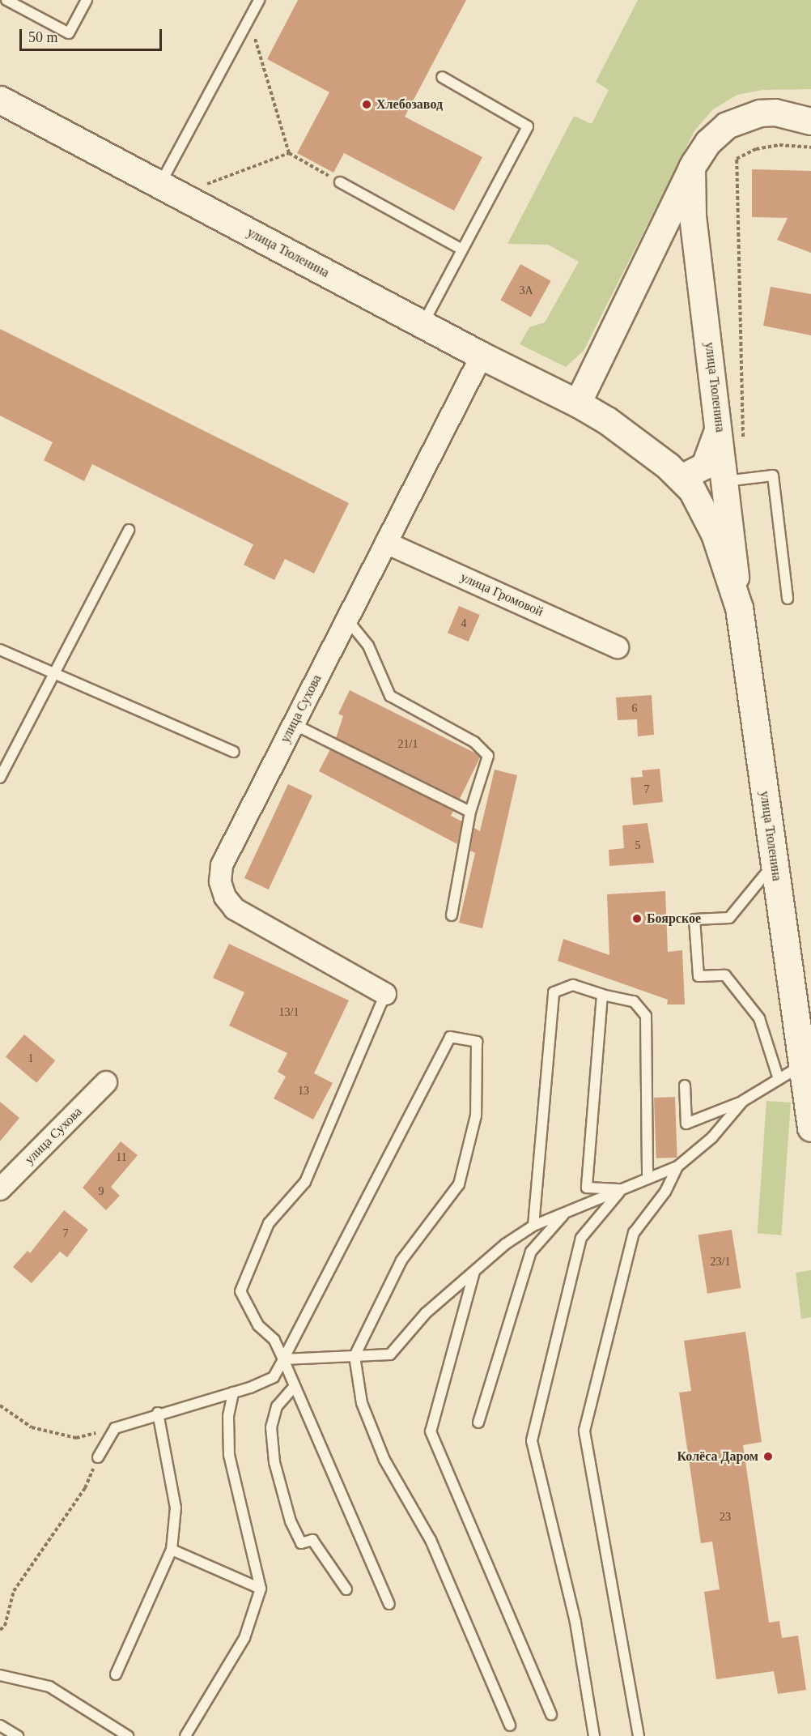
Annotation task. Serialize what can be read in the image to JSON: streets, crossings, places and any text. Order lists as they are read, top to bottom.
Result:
{
  "streets": {
    "main road": ["улица Тюленина"],
    "street": ["улица Громовой", "улица Сухова"]
  },
  "crossings": [
    ["улица Тюленина", "улица Сухова"],
    ["улица Громовой", "улица Сухова"]
  ],
  "places": ["Хлебозавод", "Боярское", "Колёса Даром"],
  "house_numbers": [
    "3А",
    "4",
    "6",
    "21/1",
    "7",
    "5",
    "13/1",
    "1",
    "13",
    "11",
    "9",
    "7",
    "23/1",
    "23"
  ],
  "scale_bar": "50 m"
}
